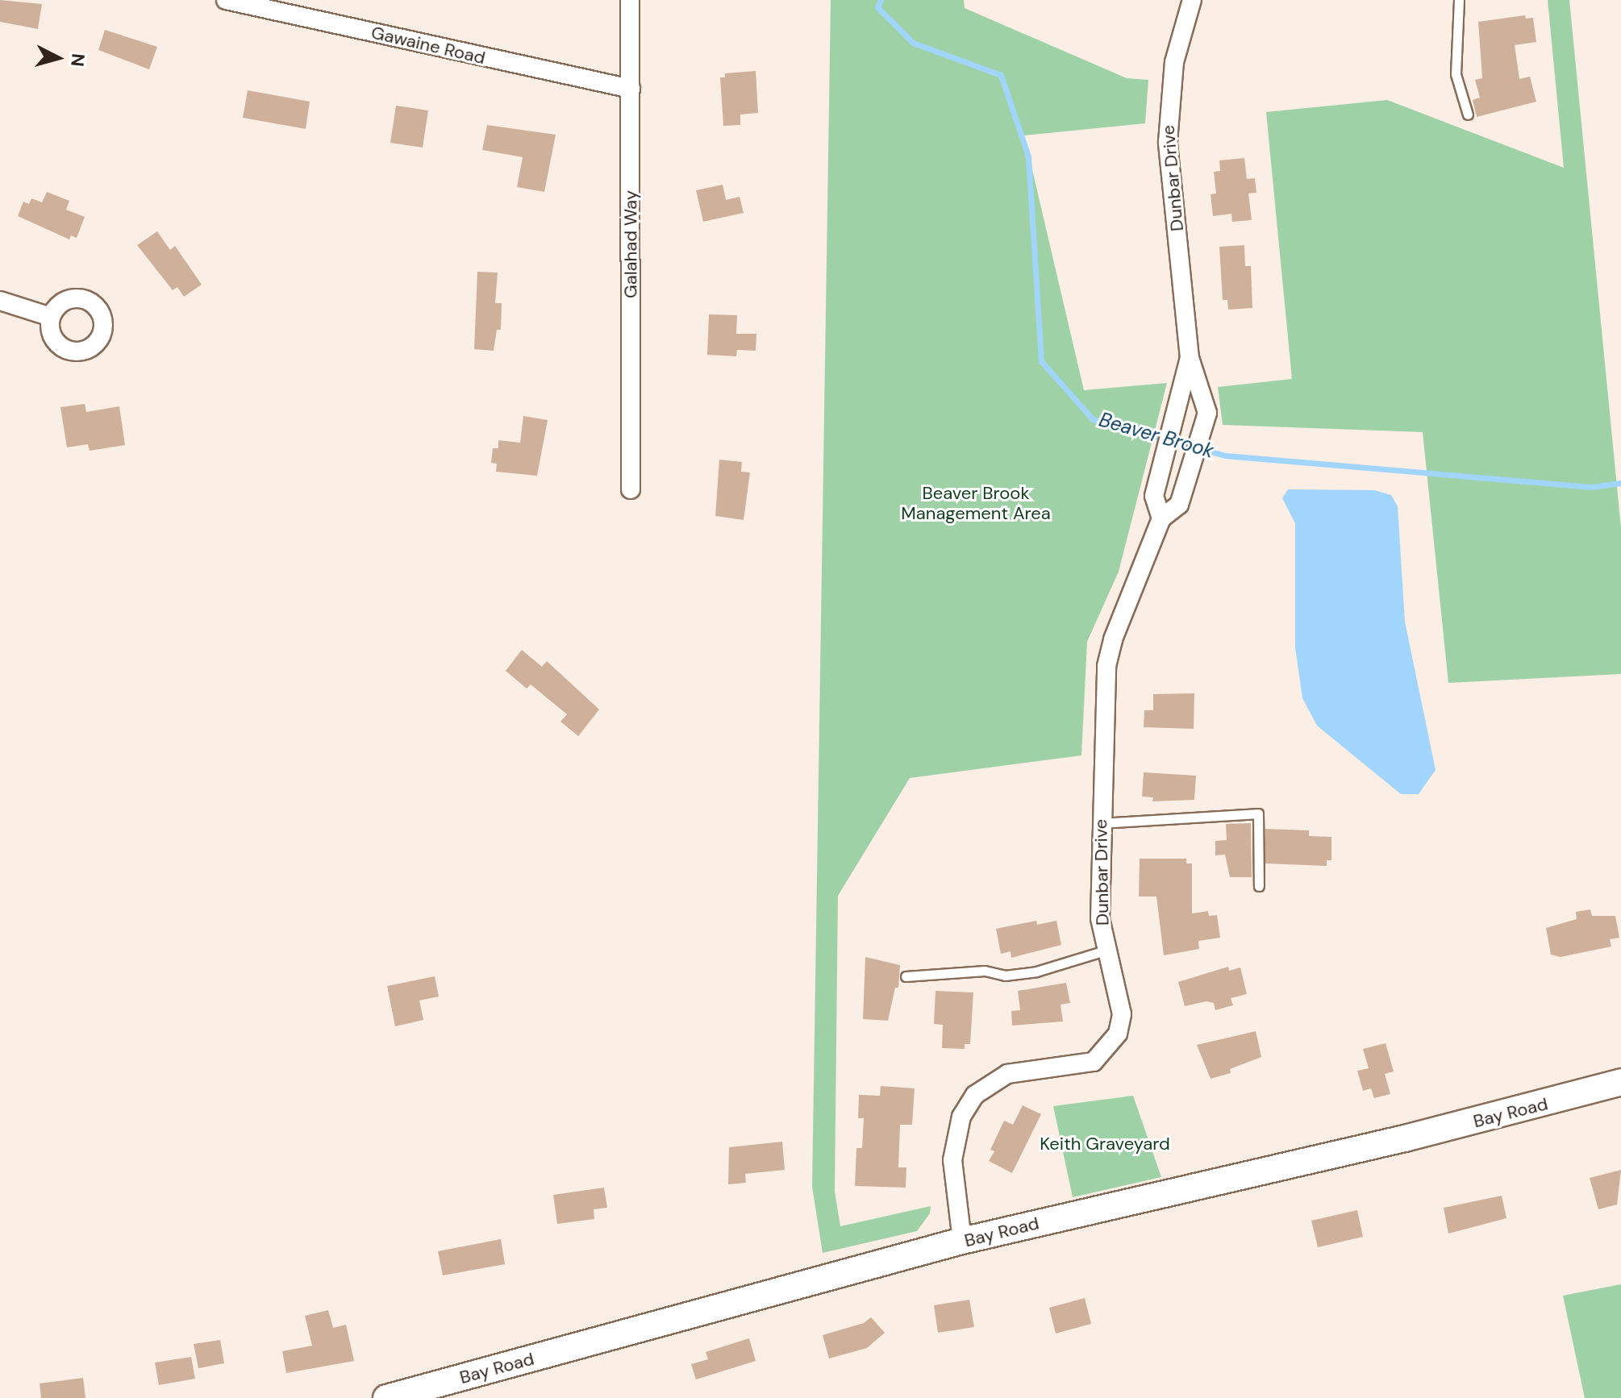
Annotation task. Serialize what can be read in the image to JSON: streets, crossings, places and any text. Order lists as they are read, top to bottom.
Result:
{
  "streets": {
    "main road": ["Bay Road"],
    "street": ["Gawaine Road", "Dunbar Drive", "Galahad Way"]
  },
  "crossings": [
    ["Gawaine Road", "Galahad Way"],
    ["Dunbar Drive", "Bay Road"]
  ],
  "water": ["Beaver Brook"],
  "parks": ["Beaver Brook Management Area", "Keith Graveyard"],
  "north": "right"
}
